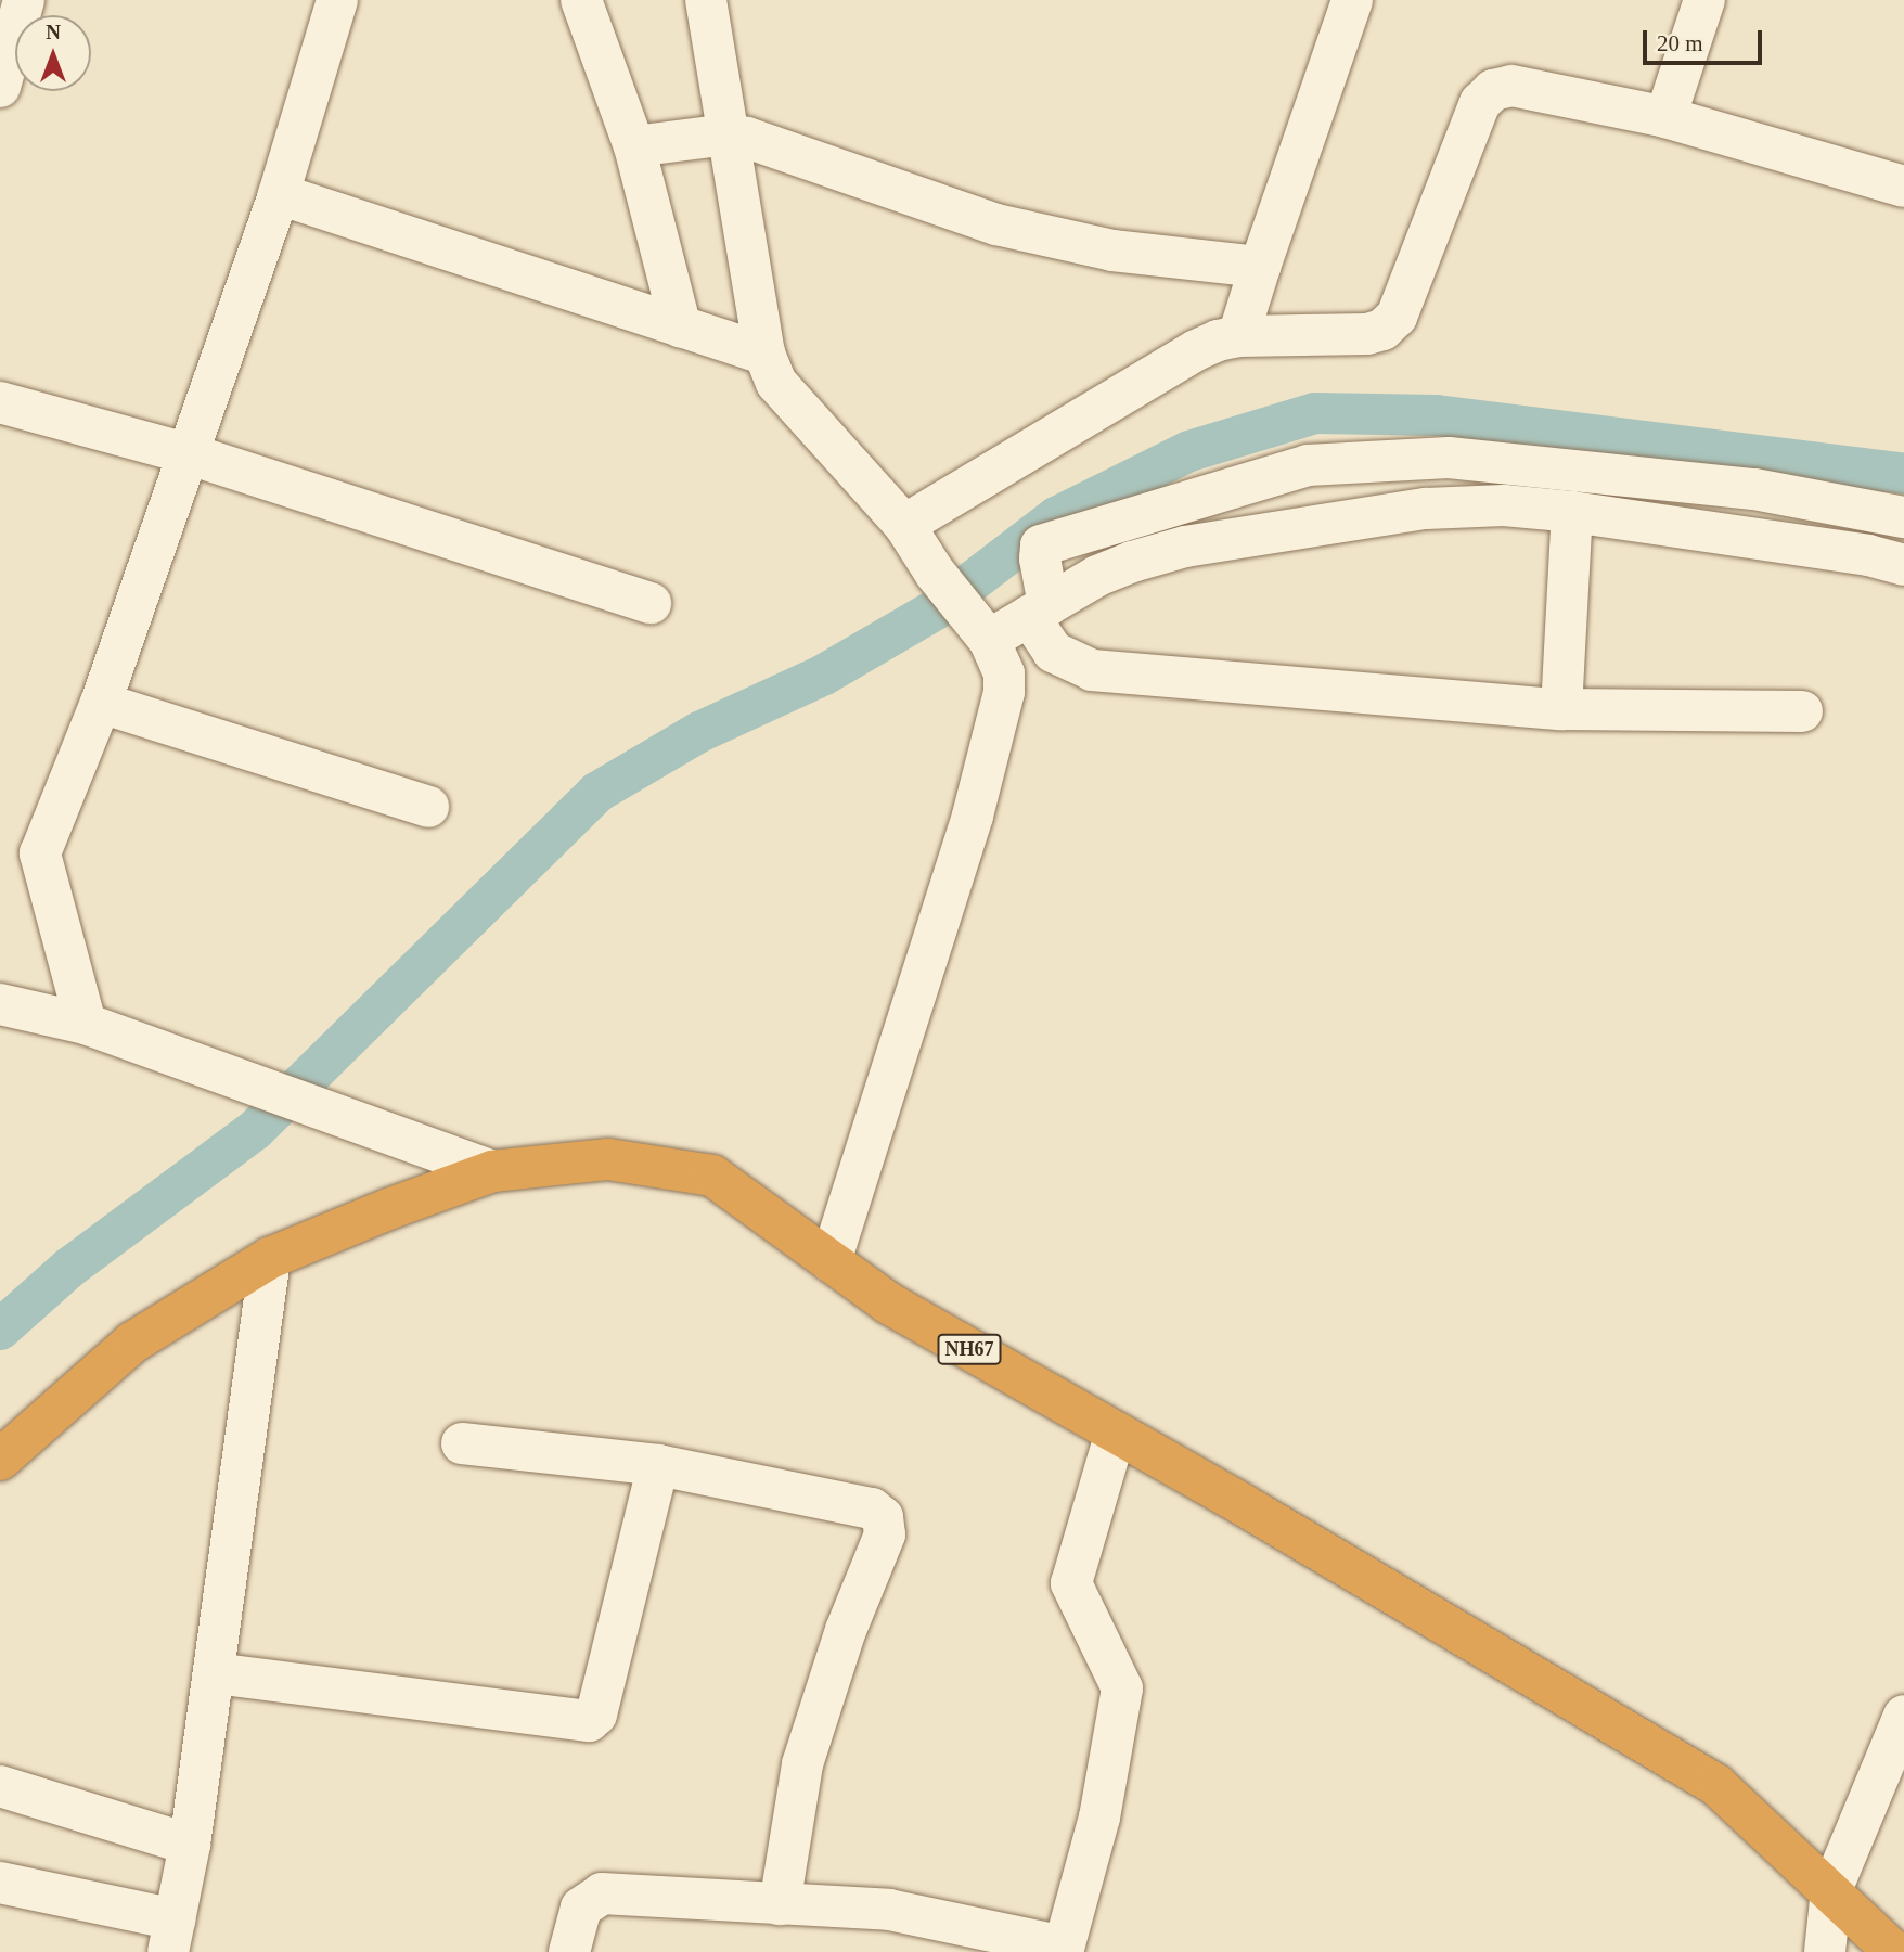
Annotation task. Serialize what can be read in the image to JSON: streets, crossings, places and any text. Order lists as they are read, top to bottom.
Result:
{
  "streets": {
    "highway": ["NH67"]
  },
  "scale_bar": "20 m",
  "north": "top"
}
